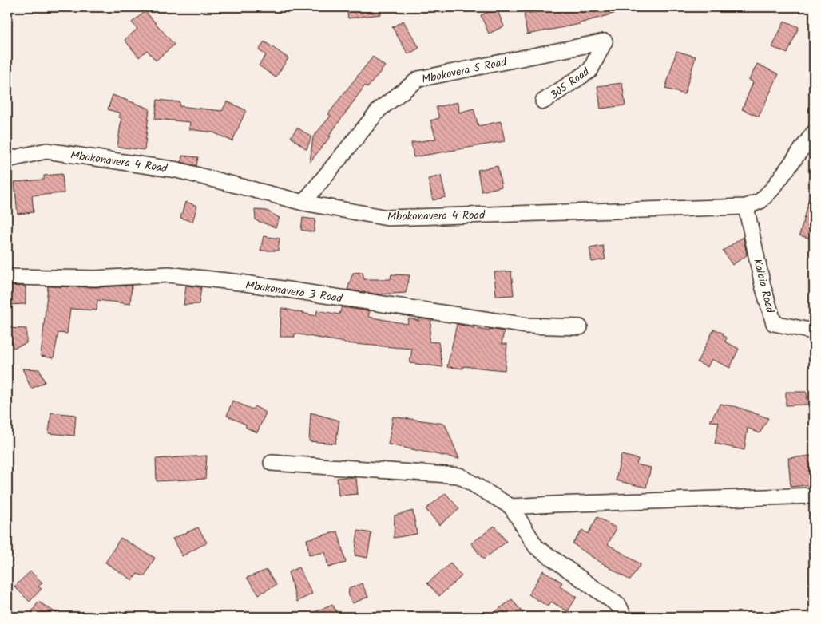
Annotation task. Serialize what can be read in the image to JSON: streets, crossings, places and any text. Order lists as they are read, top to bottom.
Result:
{
  "streets": {
    "street": [
      "Mbokovera 5 Road",
      "305 Road",
      "Mbokonavera 4 Road",
      "Kaibia Road",
      "Mbokonavera 3 Road"
    ]
  },
  "crossings": [
    ["Mbokovera 5 Road", "305 Road"],
    ["Mbokovera 5 Road", "Mbokonavera 4 Road"],
    ["Mbokonavera 4 Road", "Kaibia Road"]
  ]
}
